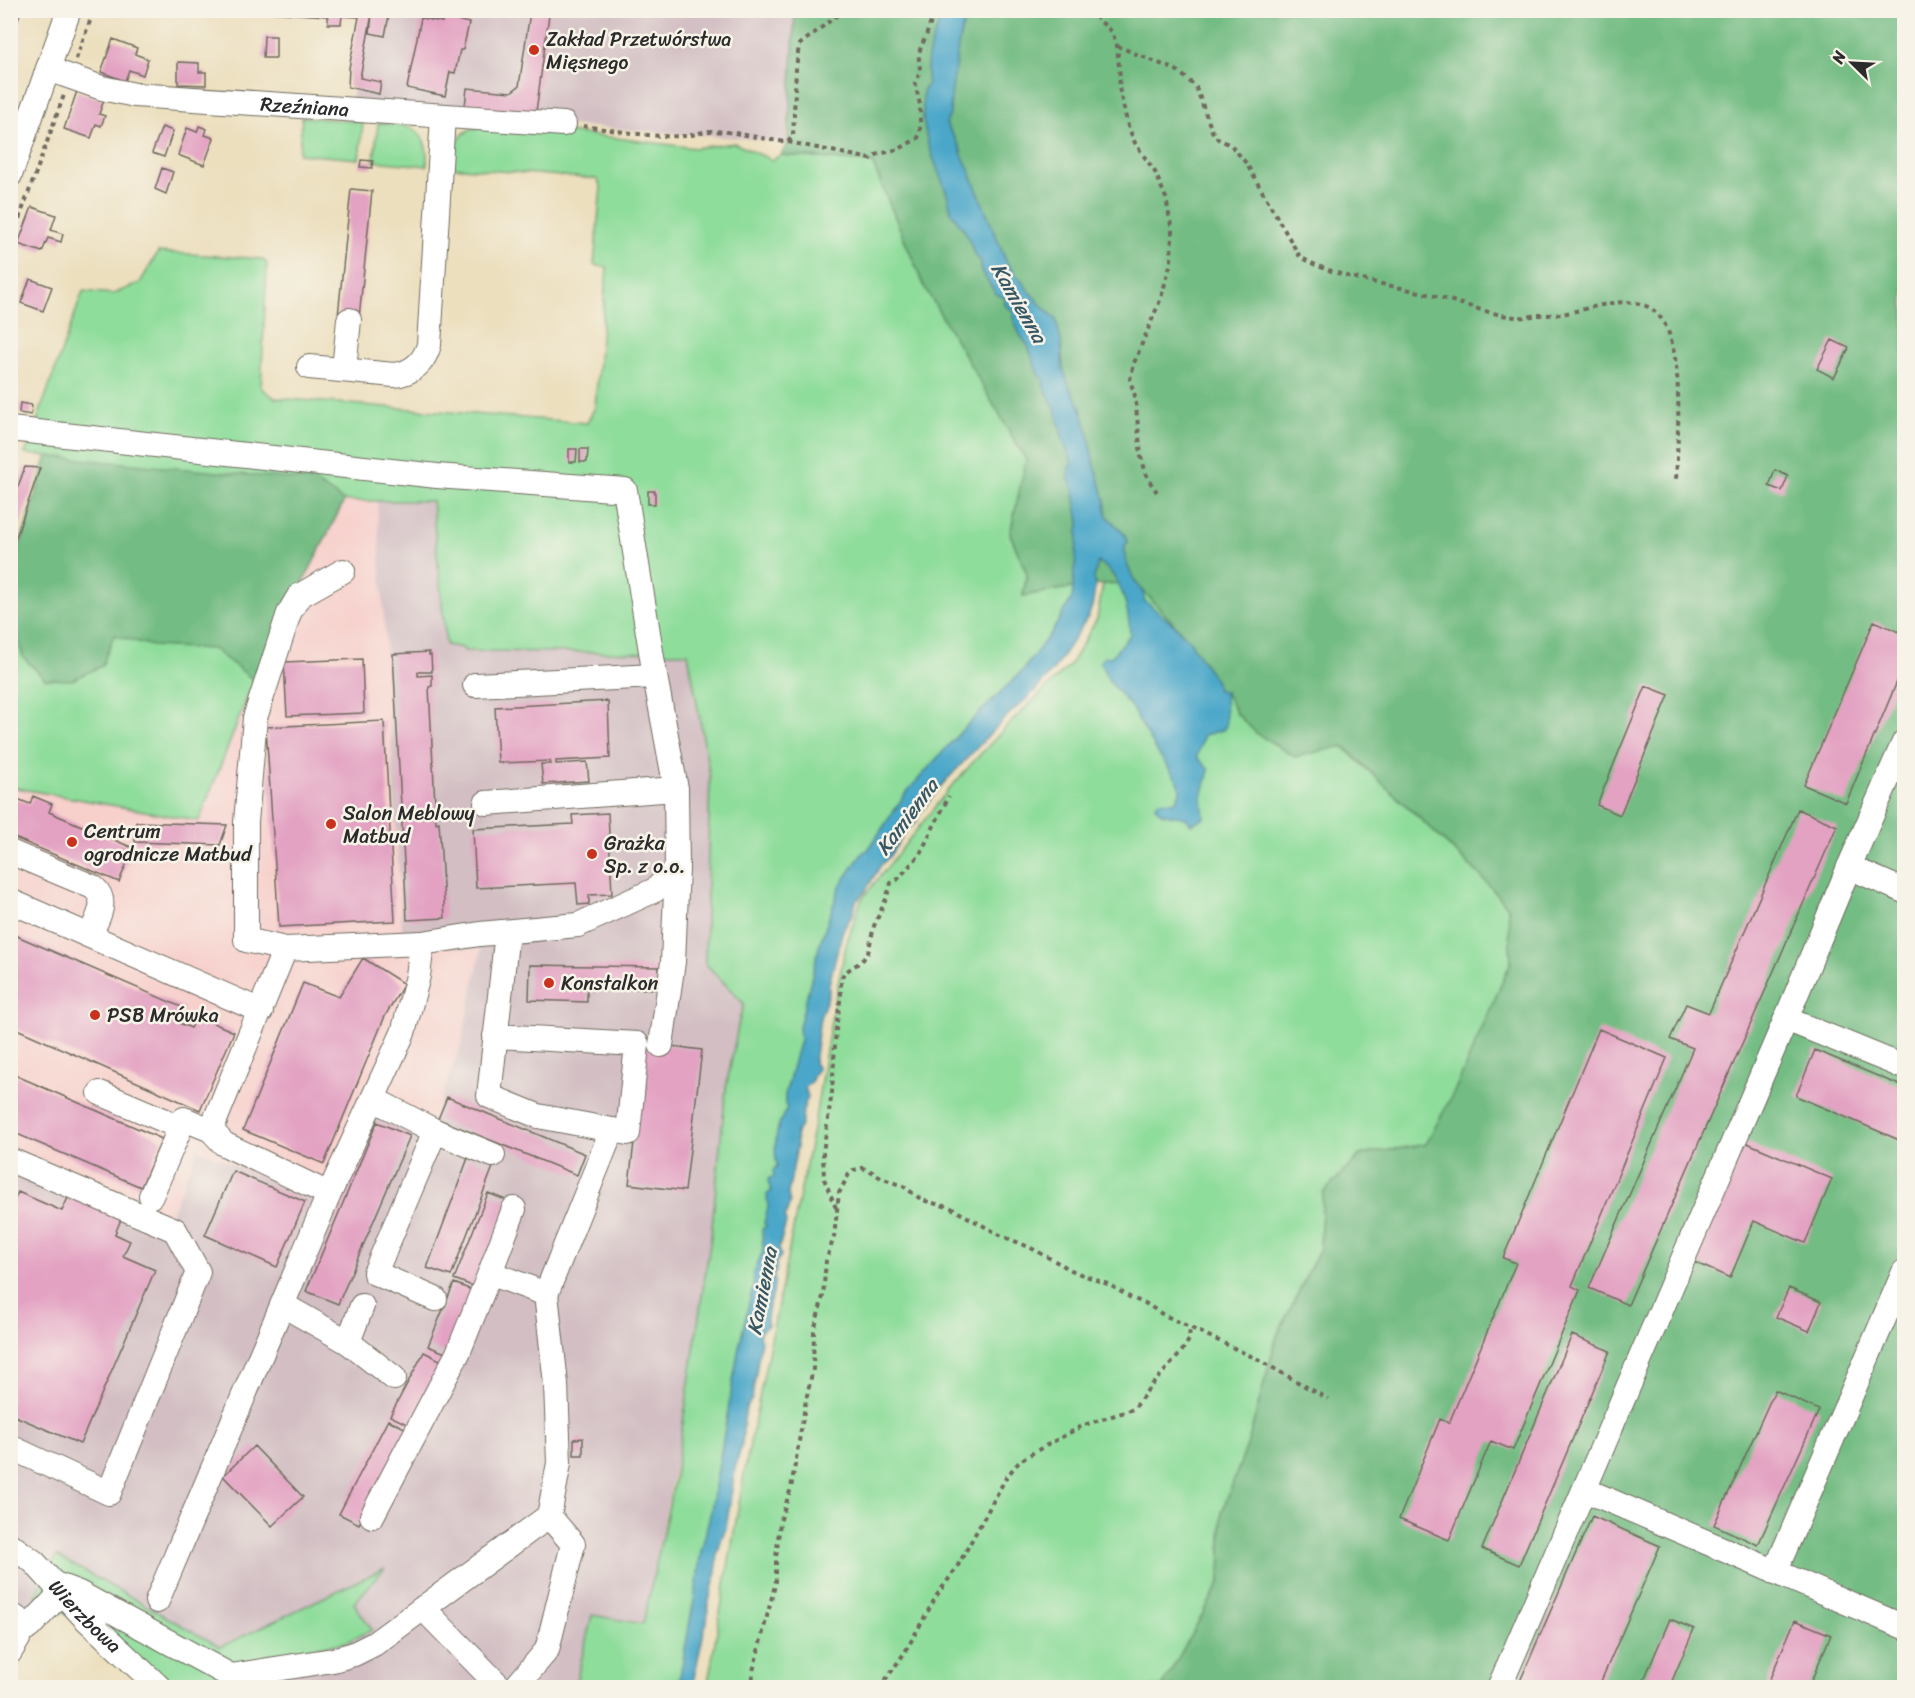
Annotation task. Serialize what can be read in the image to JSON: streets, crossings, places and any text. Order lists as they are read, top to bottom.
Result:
{
  "streets": {
    "street": ["Rzeźniana", "Wierzbowa"]
  },
  "water": ["Kamienna"],
  "places": [
    "Zakład Przetwórstwa Mięsnego",
    "Salon Meblowy Matbud",
    "Centrum ogrodnicze Matbud",
    "Grażka Sp. z o.o.",
    "Konstalkon",
    "PSB Mrówka"
  ],
  "north": "top left"
}
